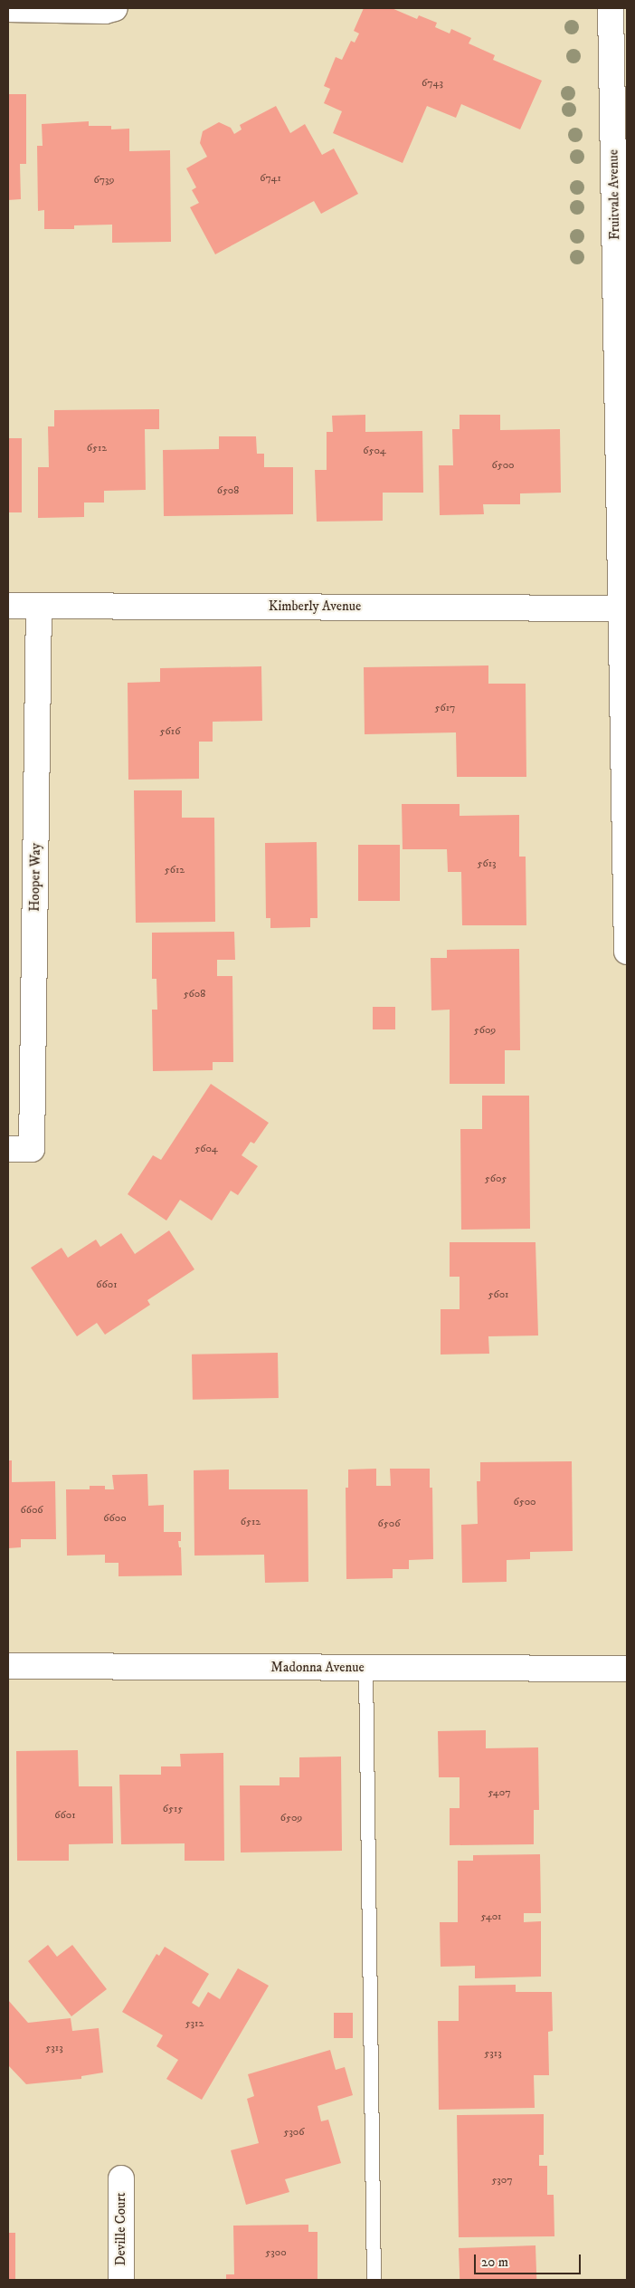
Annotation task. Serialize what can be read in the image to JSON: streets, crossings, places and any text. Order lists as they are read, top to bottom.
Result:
{
  "streets": {
    "street": [
      "Fruitvale Avenue",
      "Kimberly Avenue",
      "Hooper Way",
      "Madonna Avenue",
      "Deville Court"
    ]
  },
  "crossings": [
    ["Fruitvale Avenue", "Kimberly Avenue"],
    ["Kimberly Avenue", "Hooper Way"]
  ],
  "house_numbers": [
    "6743",
    "6741",
    "6739",
    "6512",
    "6504",
    "6500",
    "6508",
    "5617",
    "5616",
    "5613",
    "5612",
    "5608",
    "5609",
    "5604",
    "5605",
    "6601",
    "5601",
    "6500",
    "6606",
    "6600",
    "6512",
    "6506",
    "5407",
    "6515",
    "6601",
    "6509",
    "5401",
    "5312",
    "5313",
    "5313",
    "5306",
    "5307",
    "5300"
  ],
  "scale_bar": "20 m"
}
